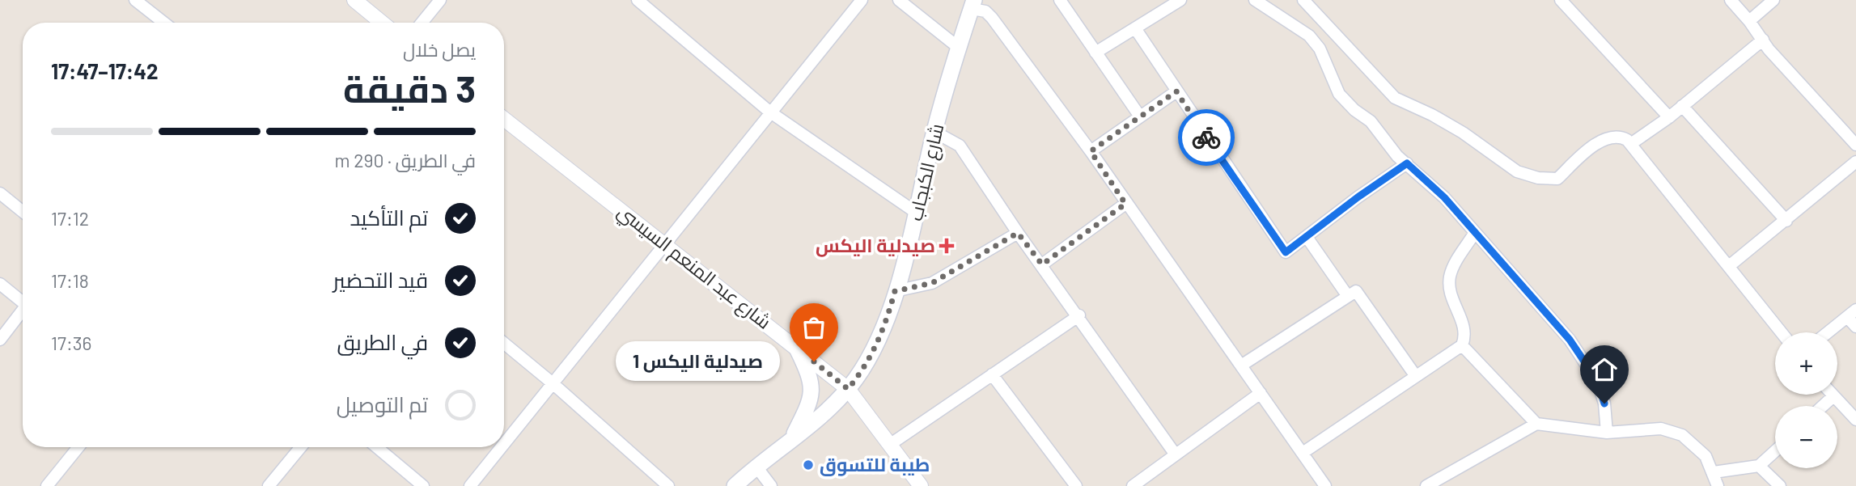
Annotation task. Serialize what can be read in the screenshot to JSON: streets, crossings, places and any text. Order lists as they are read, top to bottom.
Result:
{
  "streets": {
    "main road": ["شارع الكبجاب"],
    "street": ["شارع عبد المنعم السيسي"]
  },
  "crossings": [
    ["شارع الكبجاب", "شارع عبد المنعم السيسي"]
  ],
  "places": {
    "health": ["صيدلية اليكس"],
    "other": ["صيدلية اليكس 1", "طيبة للتسوق"]
  },
  "page": {
    "heading": ["3 دقيقة", "يصل خلال", "17:42–17:47"],
    "bar": "في الطريق · 290 m",
    "list": [
      ["تم التأكيد", "17:12"],
      ["قيد التحضير", "17:18"],
      ["في الطريق", "17:36"],
      "تم التوصيل"
    ],
    "map_buttons": ["+", "−"],
    "bubble": "صيدلية اليكس 1"
  }
}
